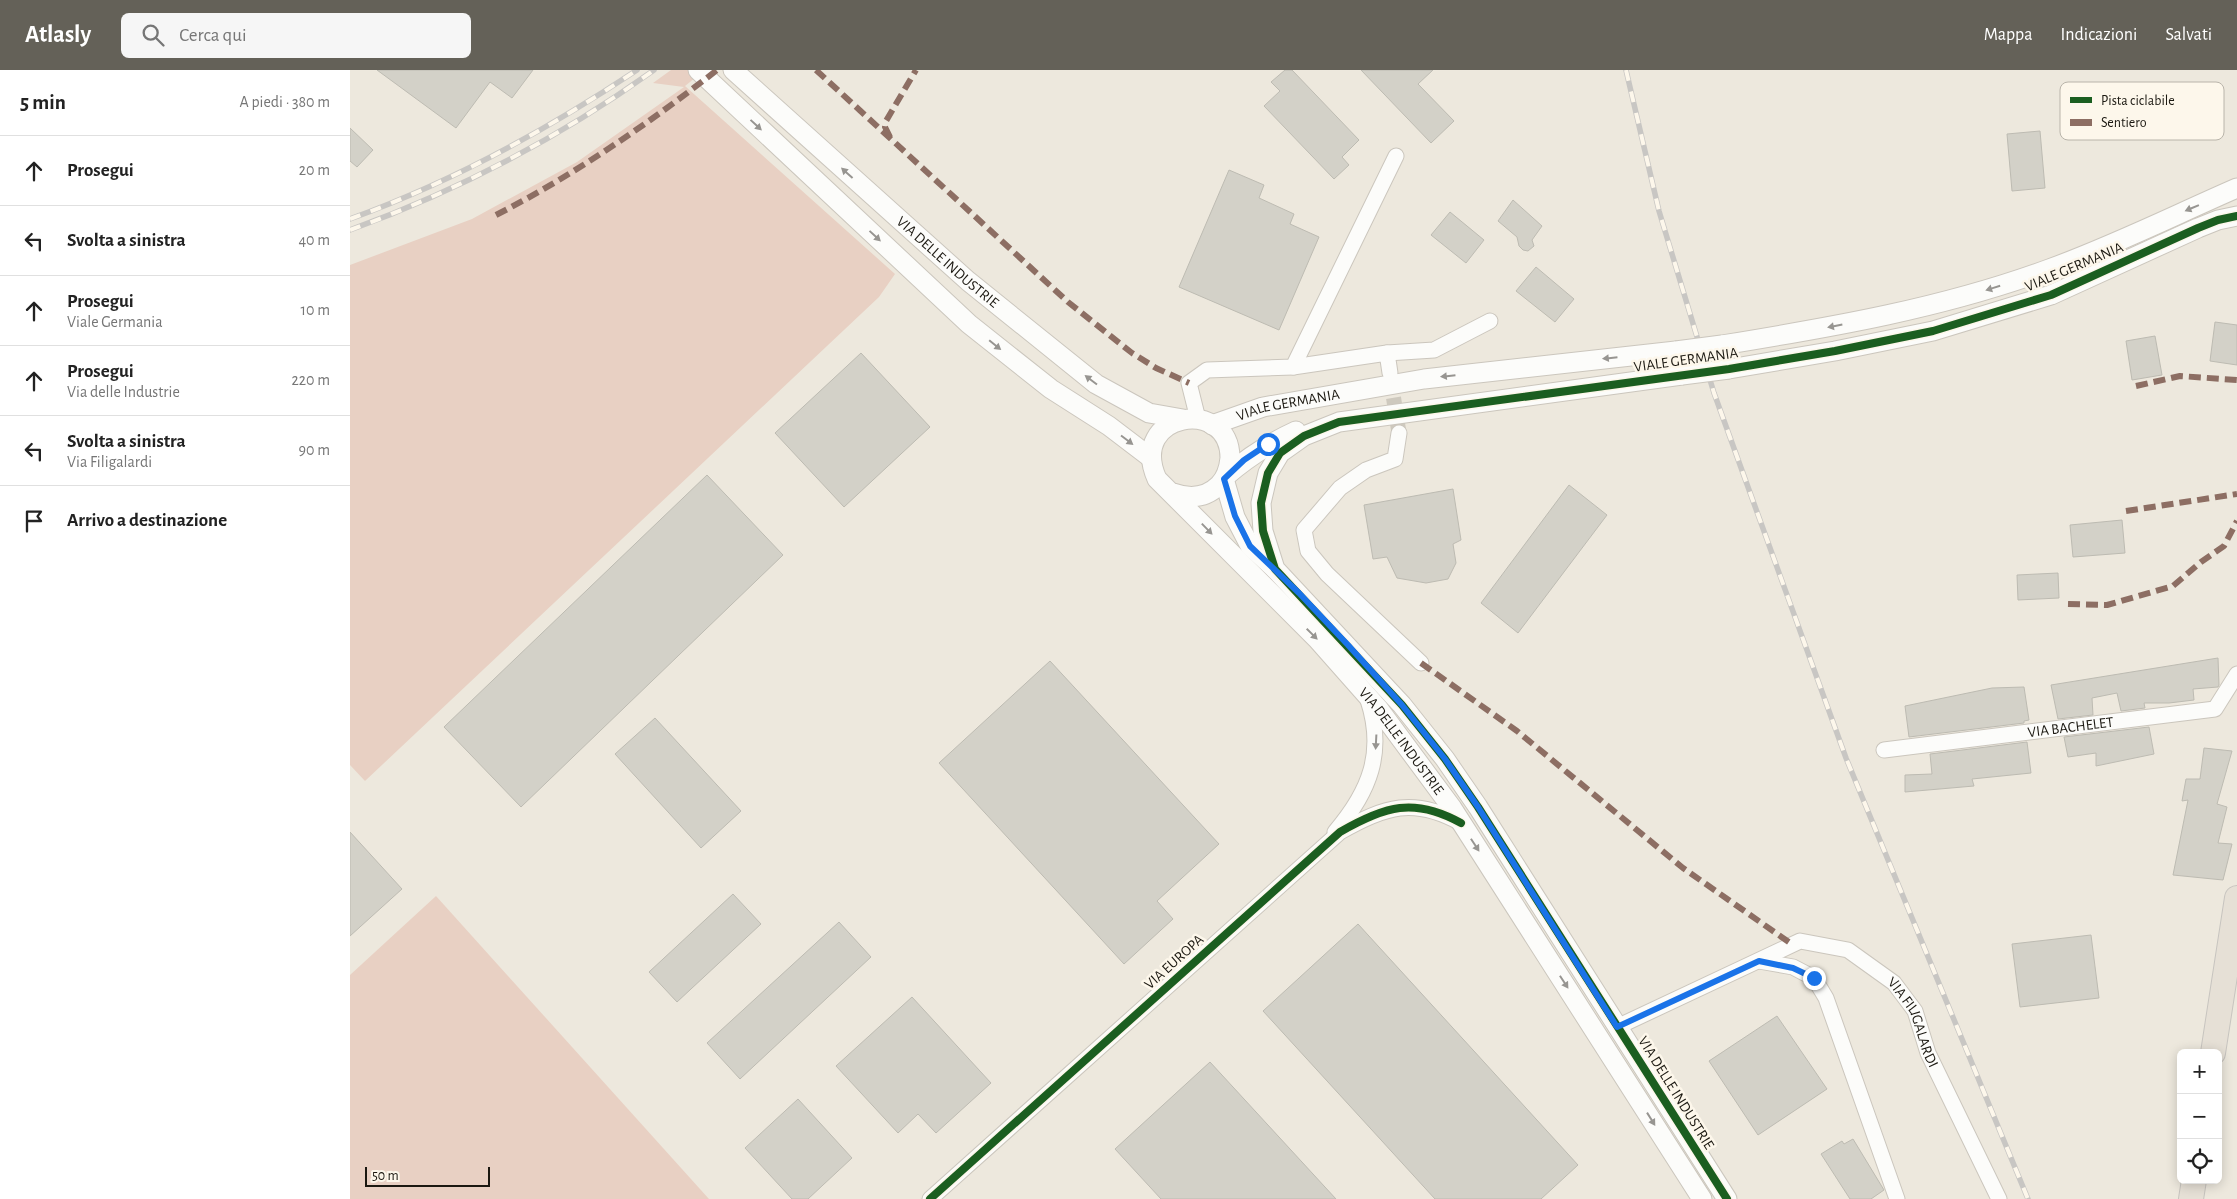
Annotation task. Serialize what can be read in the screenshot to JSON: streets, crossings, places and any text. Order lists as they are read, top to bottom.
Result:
{
  "streets": {
    "street": [
      "VIA DELLE INDUSTRIE",
      "VIALE GERMANIA",
      "VIA BACHELET",
      "VIA EUROPA",
      "VIA FILIGALARDI"
    ]
  },
  "crossings": [
    ["VIA DELLE INDUSTRIE", "VIALE GERMANIA"],
    ["VIA DELLE INDUSTRIE", "VIA EUROPA"],
    ["VIA DELLE INDUSTRIE", "VIA FILIGALARDI"]
  ],
  "legend": ["Pista ciclabile", "Sentiero"],
  "scale_bar": "50 m",
  "page": {
    "header": "Atlasly",
    "search": "Cerca qui",
    "nav": ["Mappa", "Indicazioni", "Salvati"],
    "heading": ["5 min", "A piedi · 380 m"],
    "list": [
      ["Prosegui", "20 m"],
      ["Svolta a sinistra", "40 m"],
      ["Prosegui", "Viale Germania", "10 m"],
      ["Prosegui", "Via delle Industrie", "220 m"],
      ["Svolta a sinistra", "Via Filigalardi", "90 m"],
      "Arrivo a destinazione"
    ],
    "map_buttons": ["+", "−"],
    "scale": "50 m"
  }
}
